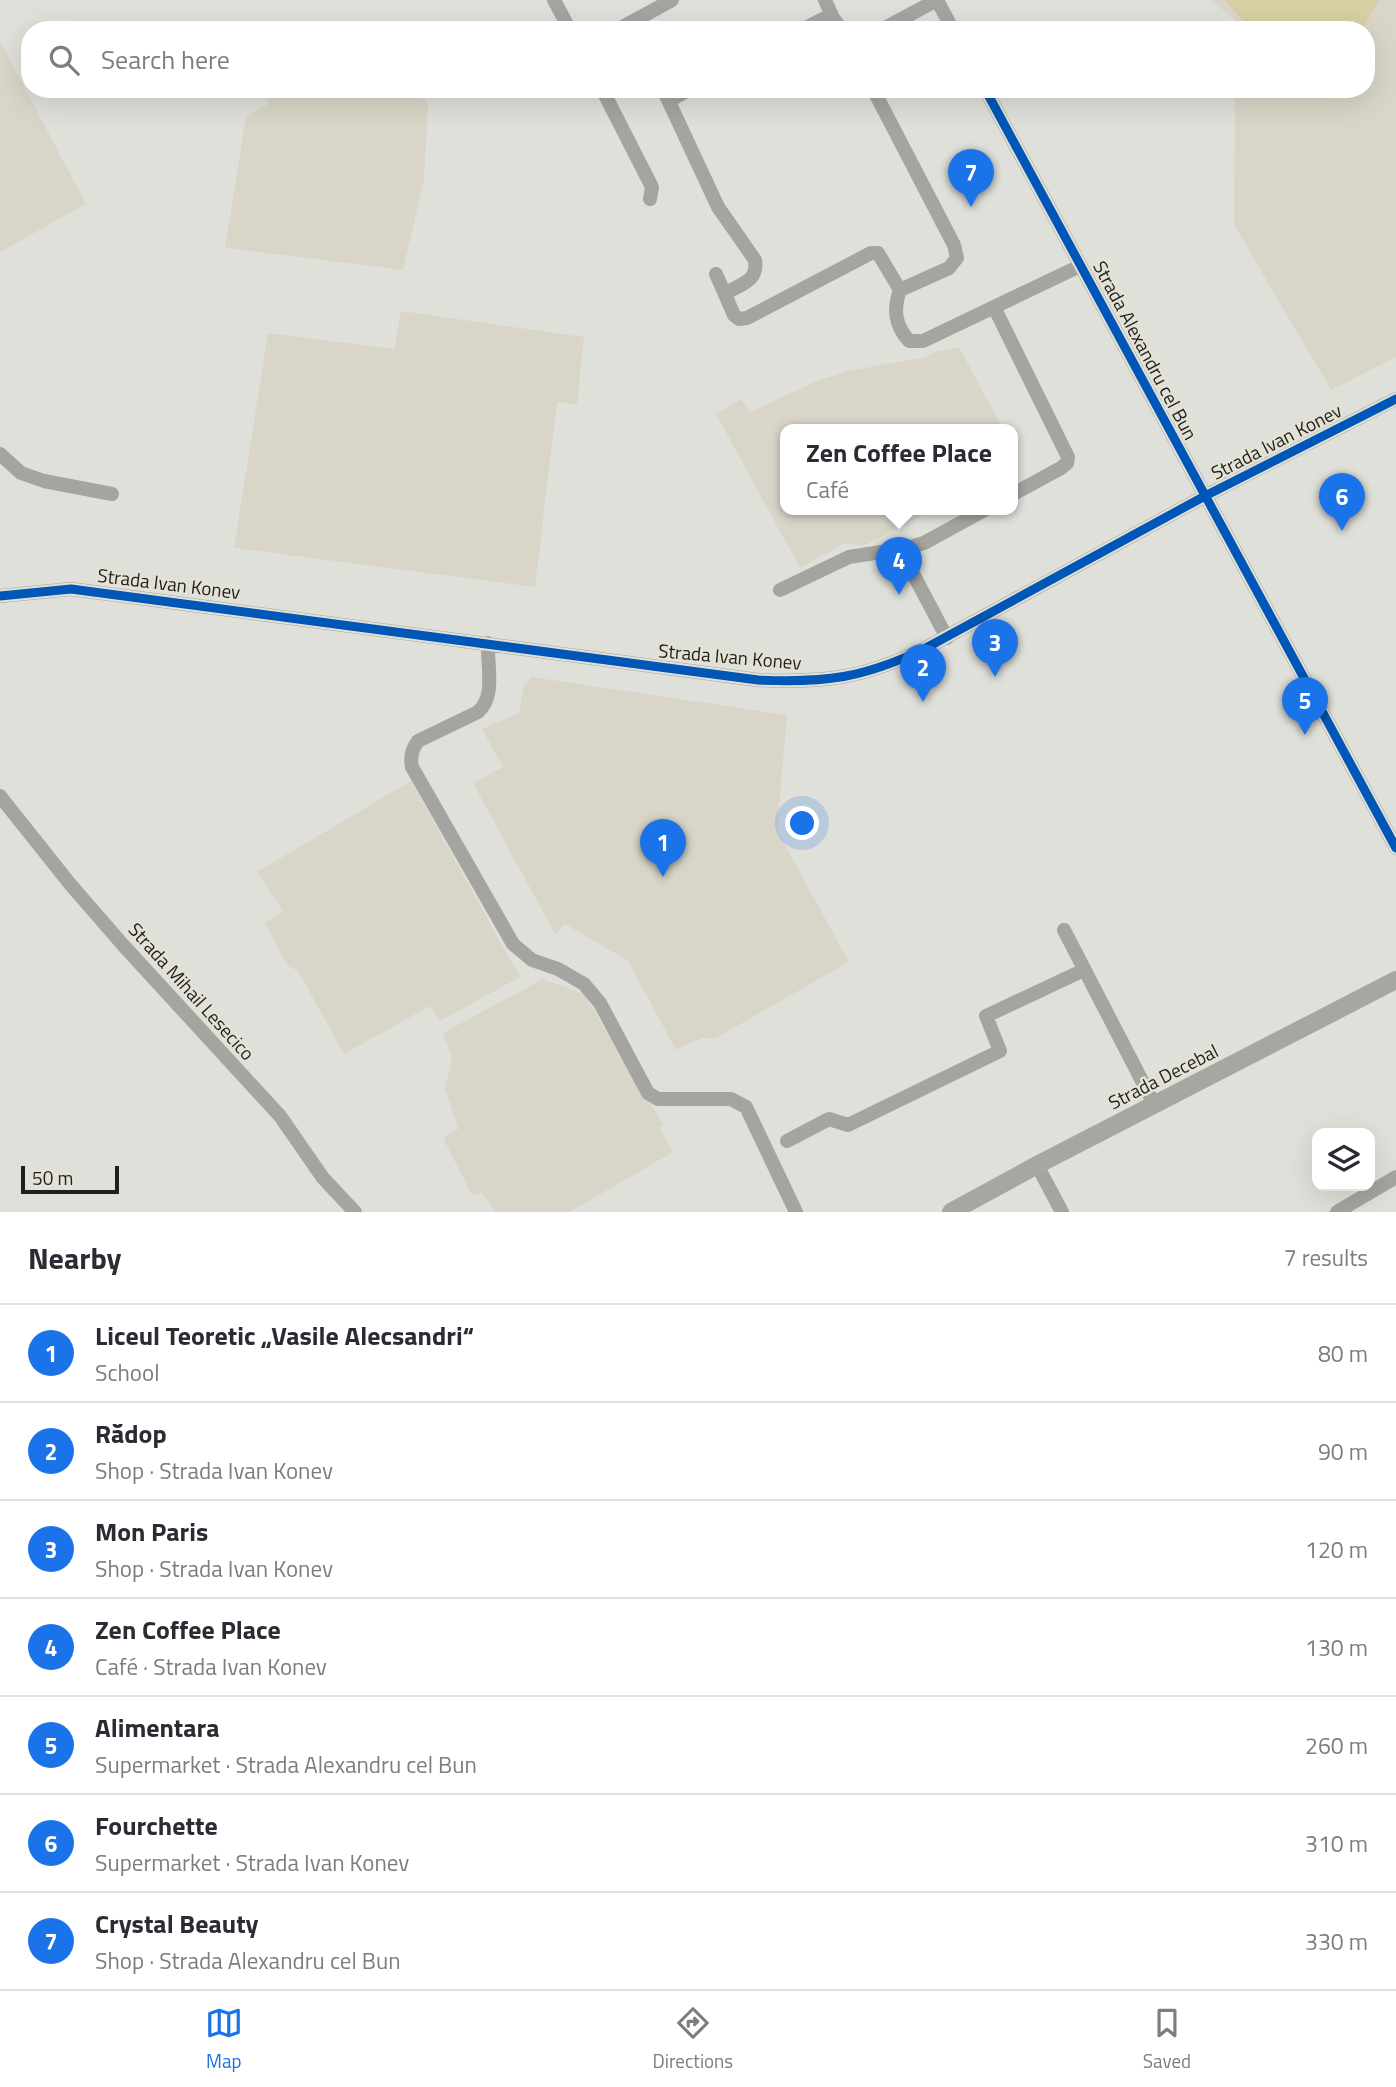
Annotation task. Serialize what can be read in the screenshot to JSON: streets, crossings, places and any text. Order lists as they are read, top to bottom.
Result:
{
  "streets": {
    "main road": ["Strada Decebal"],
    "street": ["Strada Alexandru cel Bun", "Strada Ivan Konev", "Strada Mihail Lesecico"]
  },
  "crossings": [
    ["Strada Alexandru cel Bun", "Strada Ivan Konev"]
  ],
  "scale_bar": "50 m",
  "page": {
    "search": "Search here",
    "pins": [
      "7",
      "6",
      "4",
      "3",
      "2",
      "5",
      "1"
    ],
    "popup": ["Zen Coffee Place", "Café"],
    "scale": "50 m",
    "heading": ["Nearby", "7 results"],
    "list": [
      {
        "mark": "1",
        "name": "Liceul Teoretic „Vasile Alecsandri“",
        "note": "School",
        "value": "80 m"
      },
      {
        "mark": "2",
        "name": "Rădop",
        "note": "Shop · Strada Ivan Konev",
        "value": "90 m"
      },
      {
        "mark": "3",
        "name": "Mon Paris",
        "note": "Shop · Strada Ivan Konev",
        "value": "120 m"
      },
      {
        "mark": "4",
        "name": "Zen Coffee Place",
        "note": "Café · Strada Ivan Konev",
        "value": "130 m"
      },
      {
        "mark": "5",
        "name": "Alimentara",
        "note": "Supermarket · Strada Alexandru cel Bun",
        "value": "260 m"
      },
      {
        "mark": "6",
        "name": "Fourchette",
        "note": "Supermarket · Strada Ivan Konev",
        "value": "310 m"
      },
      {
        "mark": "7",
        "name": "Crystal Beauty",
        "note": "Shop · Strada Alexandru cel Bun",
        "value": "330 m"
      }
    ],
    "nav": ["Map", "Directions", "Saved"]
  }
}
